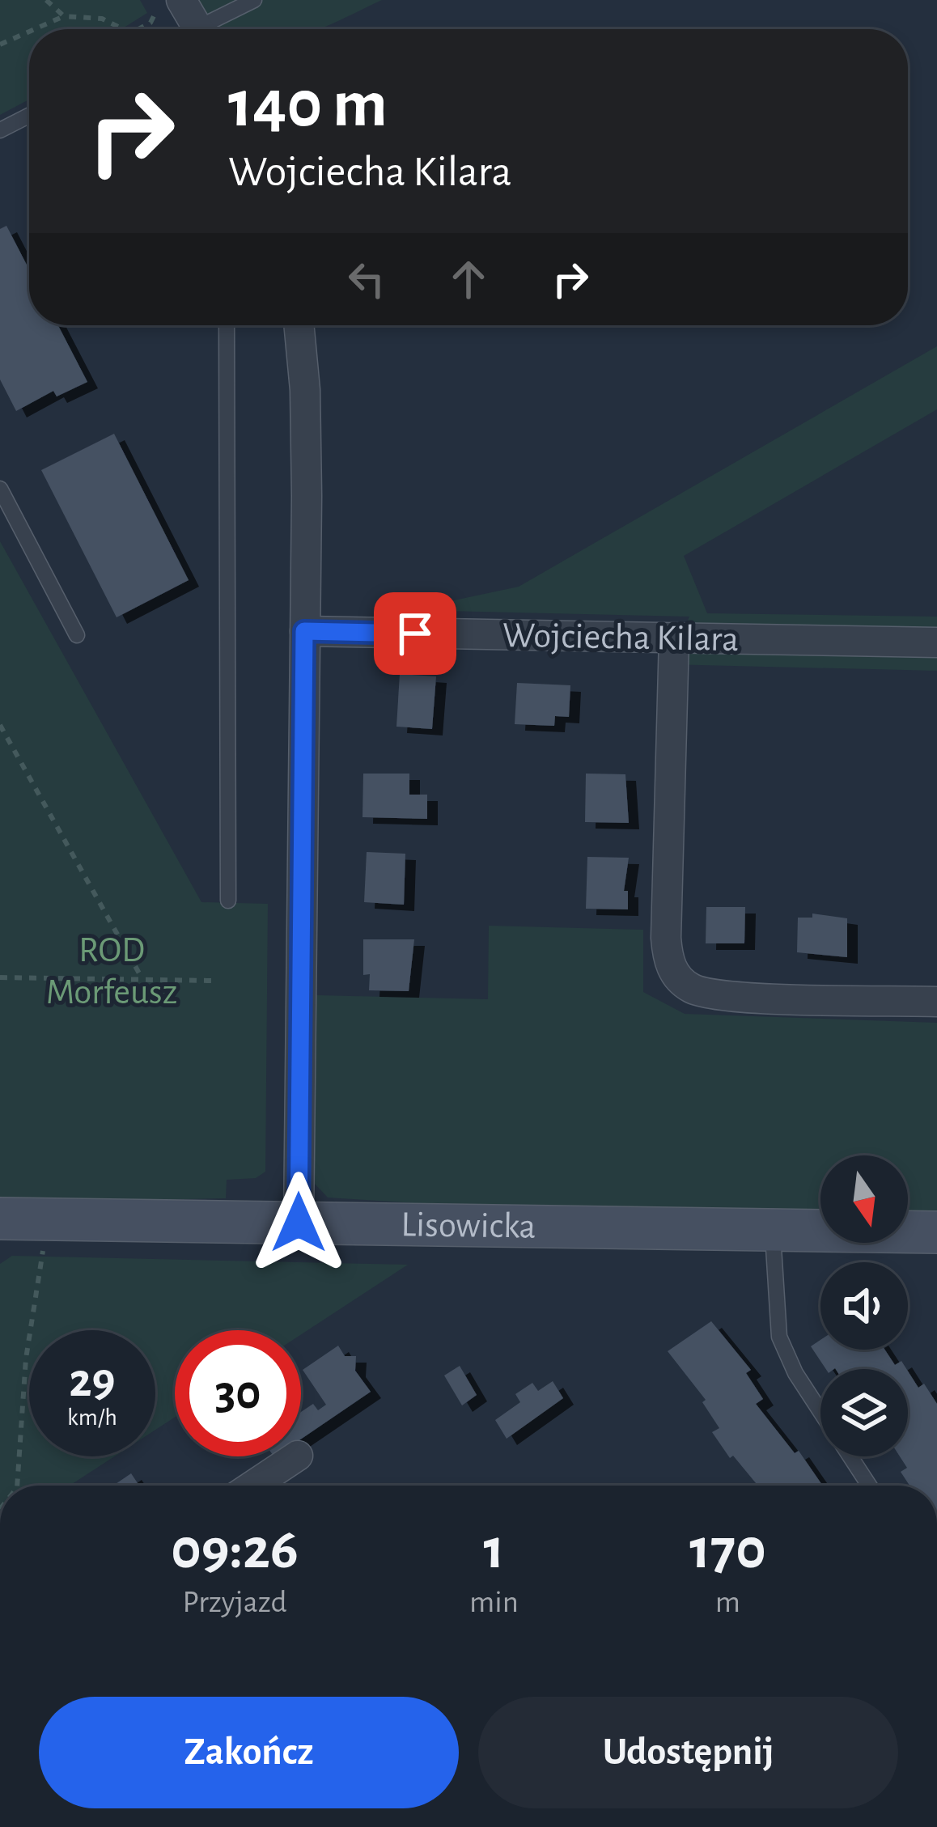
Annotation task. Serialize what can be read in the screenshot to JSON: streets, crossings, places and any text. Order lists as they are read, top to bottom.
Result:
{
  "streets": {
    "main road": ["Lisowicka"],
    "street": ["Wojciecha Kilara"]
  },
  "parks": ["ROD Morfeusz"],
  "north": "bottom",
  "page": {
    "turn": ["140 m", "Wojciecha Kilara"],
    "speed": "29 km/h",
    "limit": "30",
    "eta": [
      "09:26",
      "Przyjazd",
      "1",
      "min",
      "170",
      "m"
    ],
    "buttons": ["Zakończ", "Udostępnij"]
  }
}
